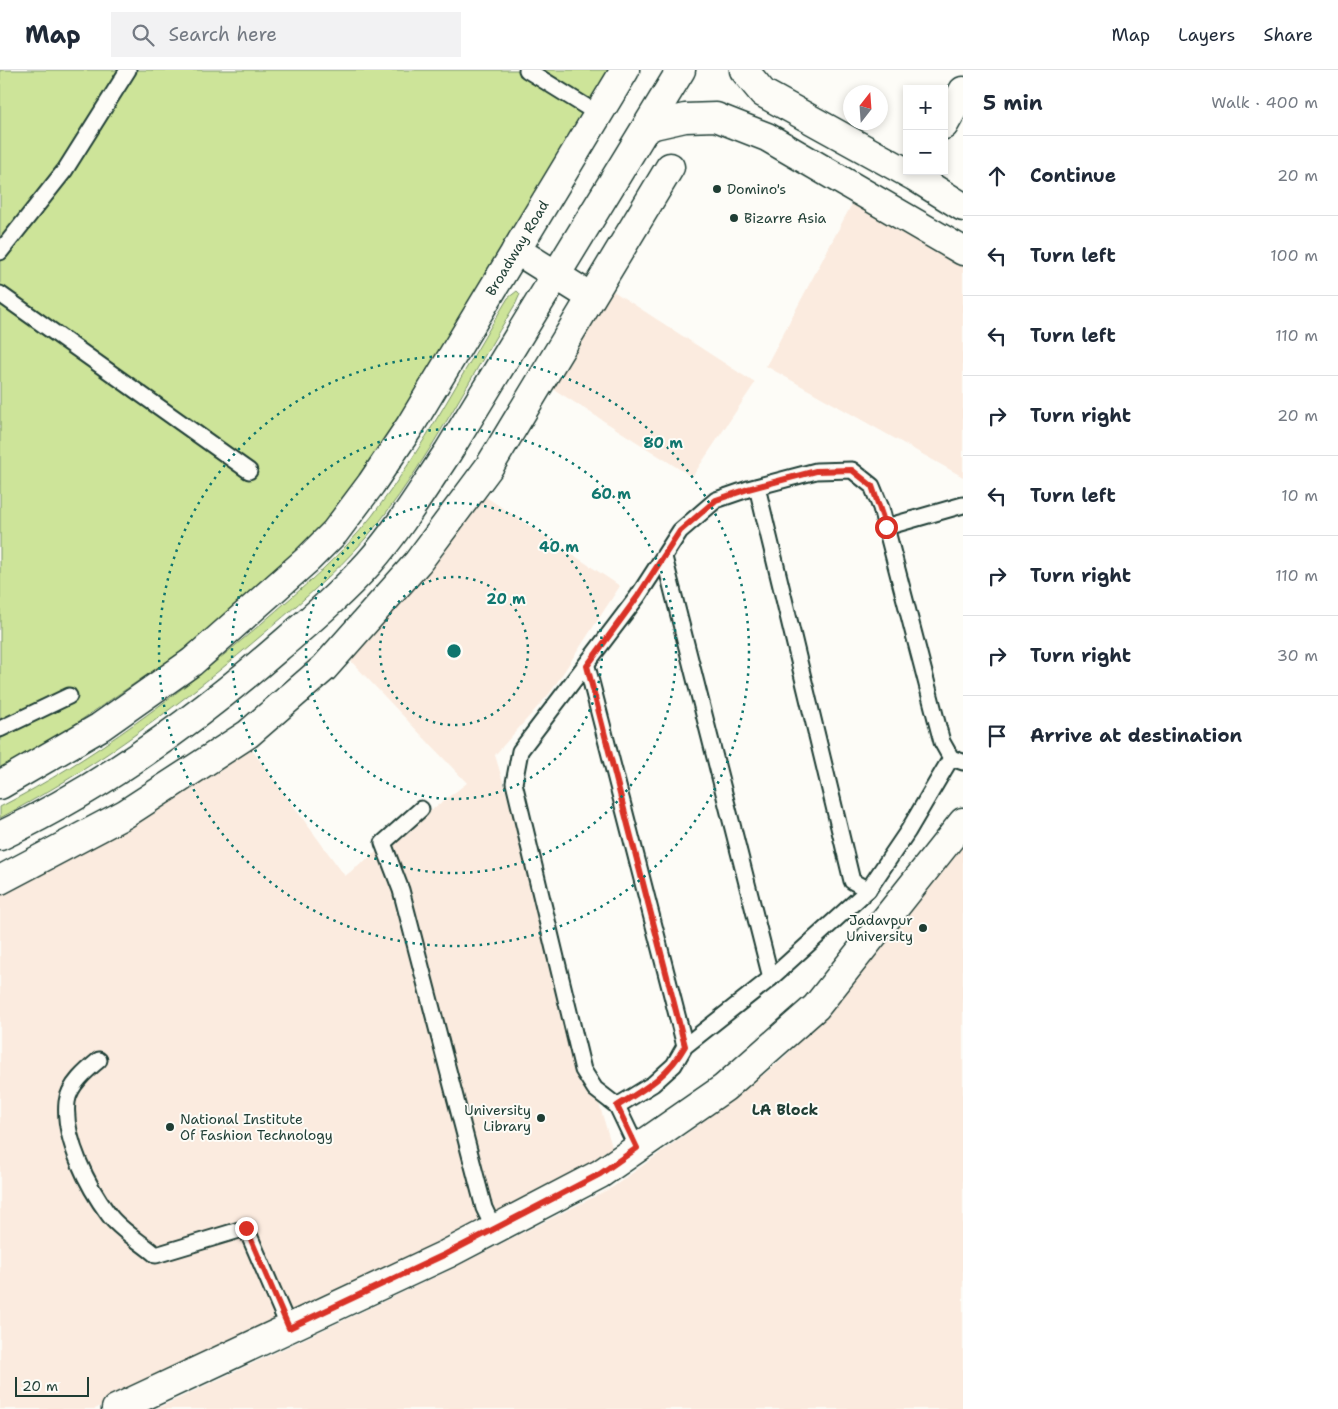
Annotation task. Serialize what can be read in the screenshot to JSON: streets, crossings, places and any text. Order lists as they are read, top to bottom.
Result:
{
  "streets": {
    "street": ["Broadway Road"]
  },
  "districts": ["LA Block"],
  "places": [
    "Domino's",
    "Bizarre Asia",
    "Jadavpur University",
    "University Library",
    "National Institute Of Fashion Technology"
  ],
  "scale_bar": "20 m",
  "north": "top",
  "page": {
    "header": "Map",
    "search": "Search here",
    "nav": ["Map", "Layers", "Share"],
    "heading": ["5 min", "Walk · 400 m"],
    "map_buttons": ["+", "−"],
    "list": [
      ["Continue", "20 m"],
      ["Turn left", "100 m"],
      ["Turn left", "110 m"],
      ["Turn right", "20 m"],
      ["Turn left", "10 m"],
      ["Turn right", "110 m"],
      ["Turn right", "30 m"],
      "Arrive at destination"
    ],
    "scale": "20 m"
  },
  "rings": [
    "80 m",
    "60 m",
    "40 m",
    "20 m"
  ]
}
